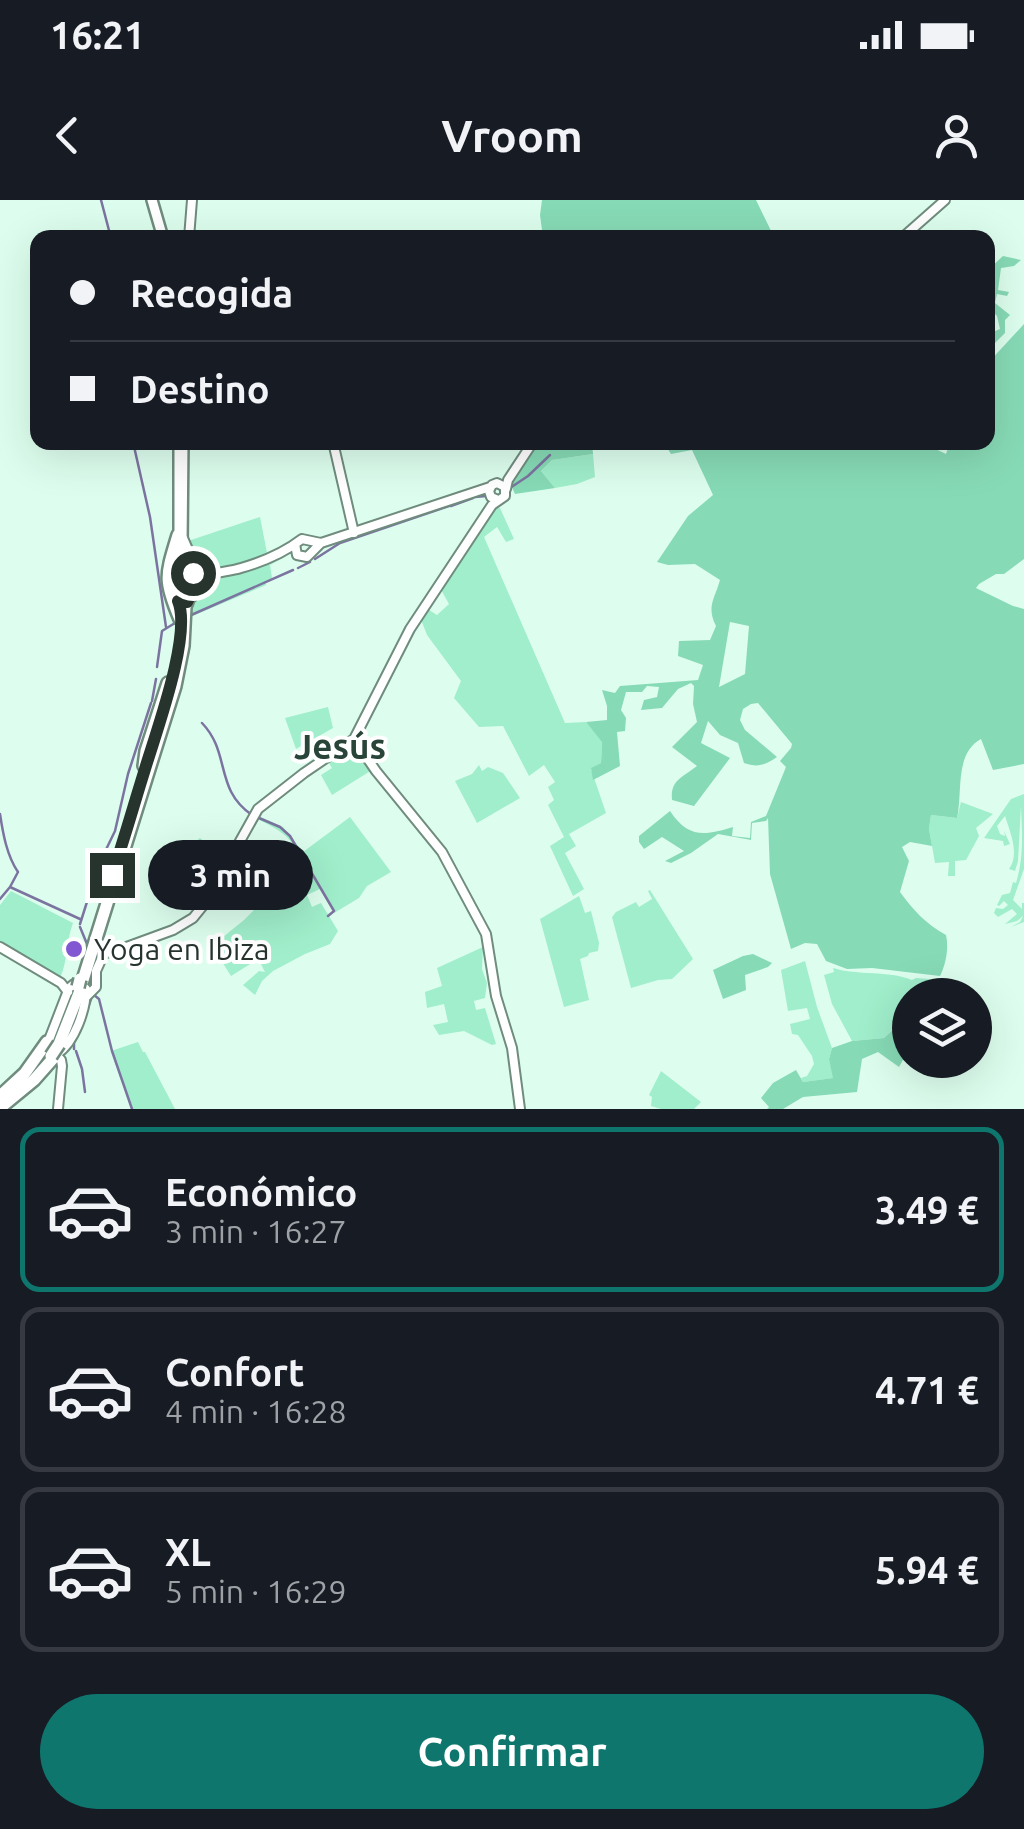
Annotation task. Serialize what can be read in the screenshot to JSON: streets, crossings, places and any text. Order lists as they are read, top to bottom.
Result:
{
  "districts": ["Jesús"],
  "places": ["Yoga en Ibiza"],
  "page": {
    "status": "16:21",
    "header": "Vroom",
    "banner": ["Recogida", "Destino"],
    "bubble": "3 min",
    "list": [
      {
        "name": "Económico",
        "note": "3 min · 16:27",
        "value": "3.49 €"
      },
      {
        "name": "Confort",
        "note": "4 min · 16:28",
        "value": "4.71 €"
      },
      {
        "name": "XL",
        "note": "5 min · 16:29",
        "value": "5.94 €"
      }
    ],
    "buttons": "Confirmar"
  }
}
